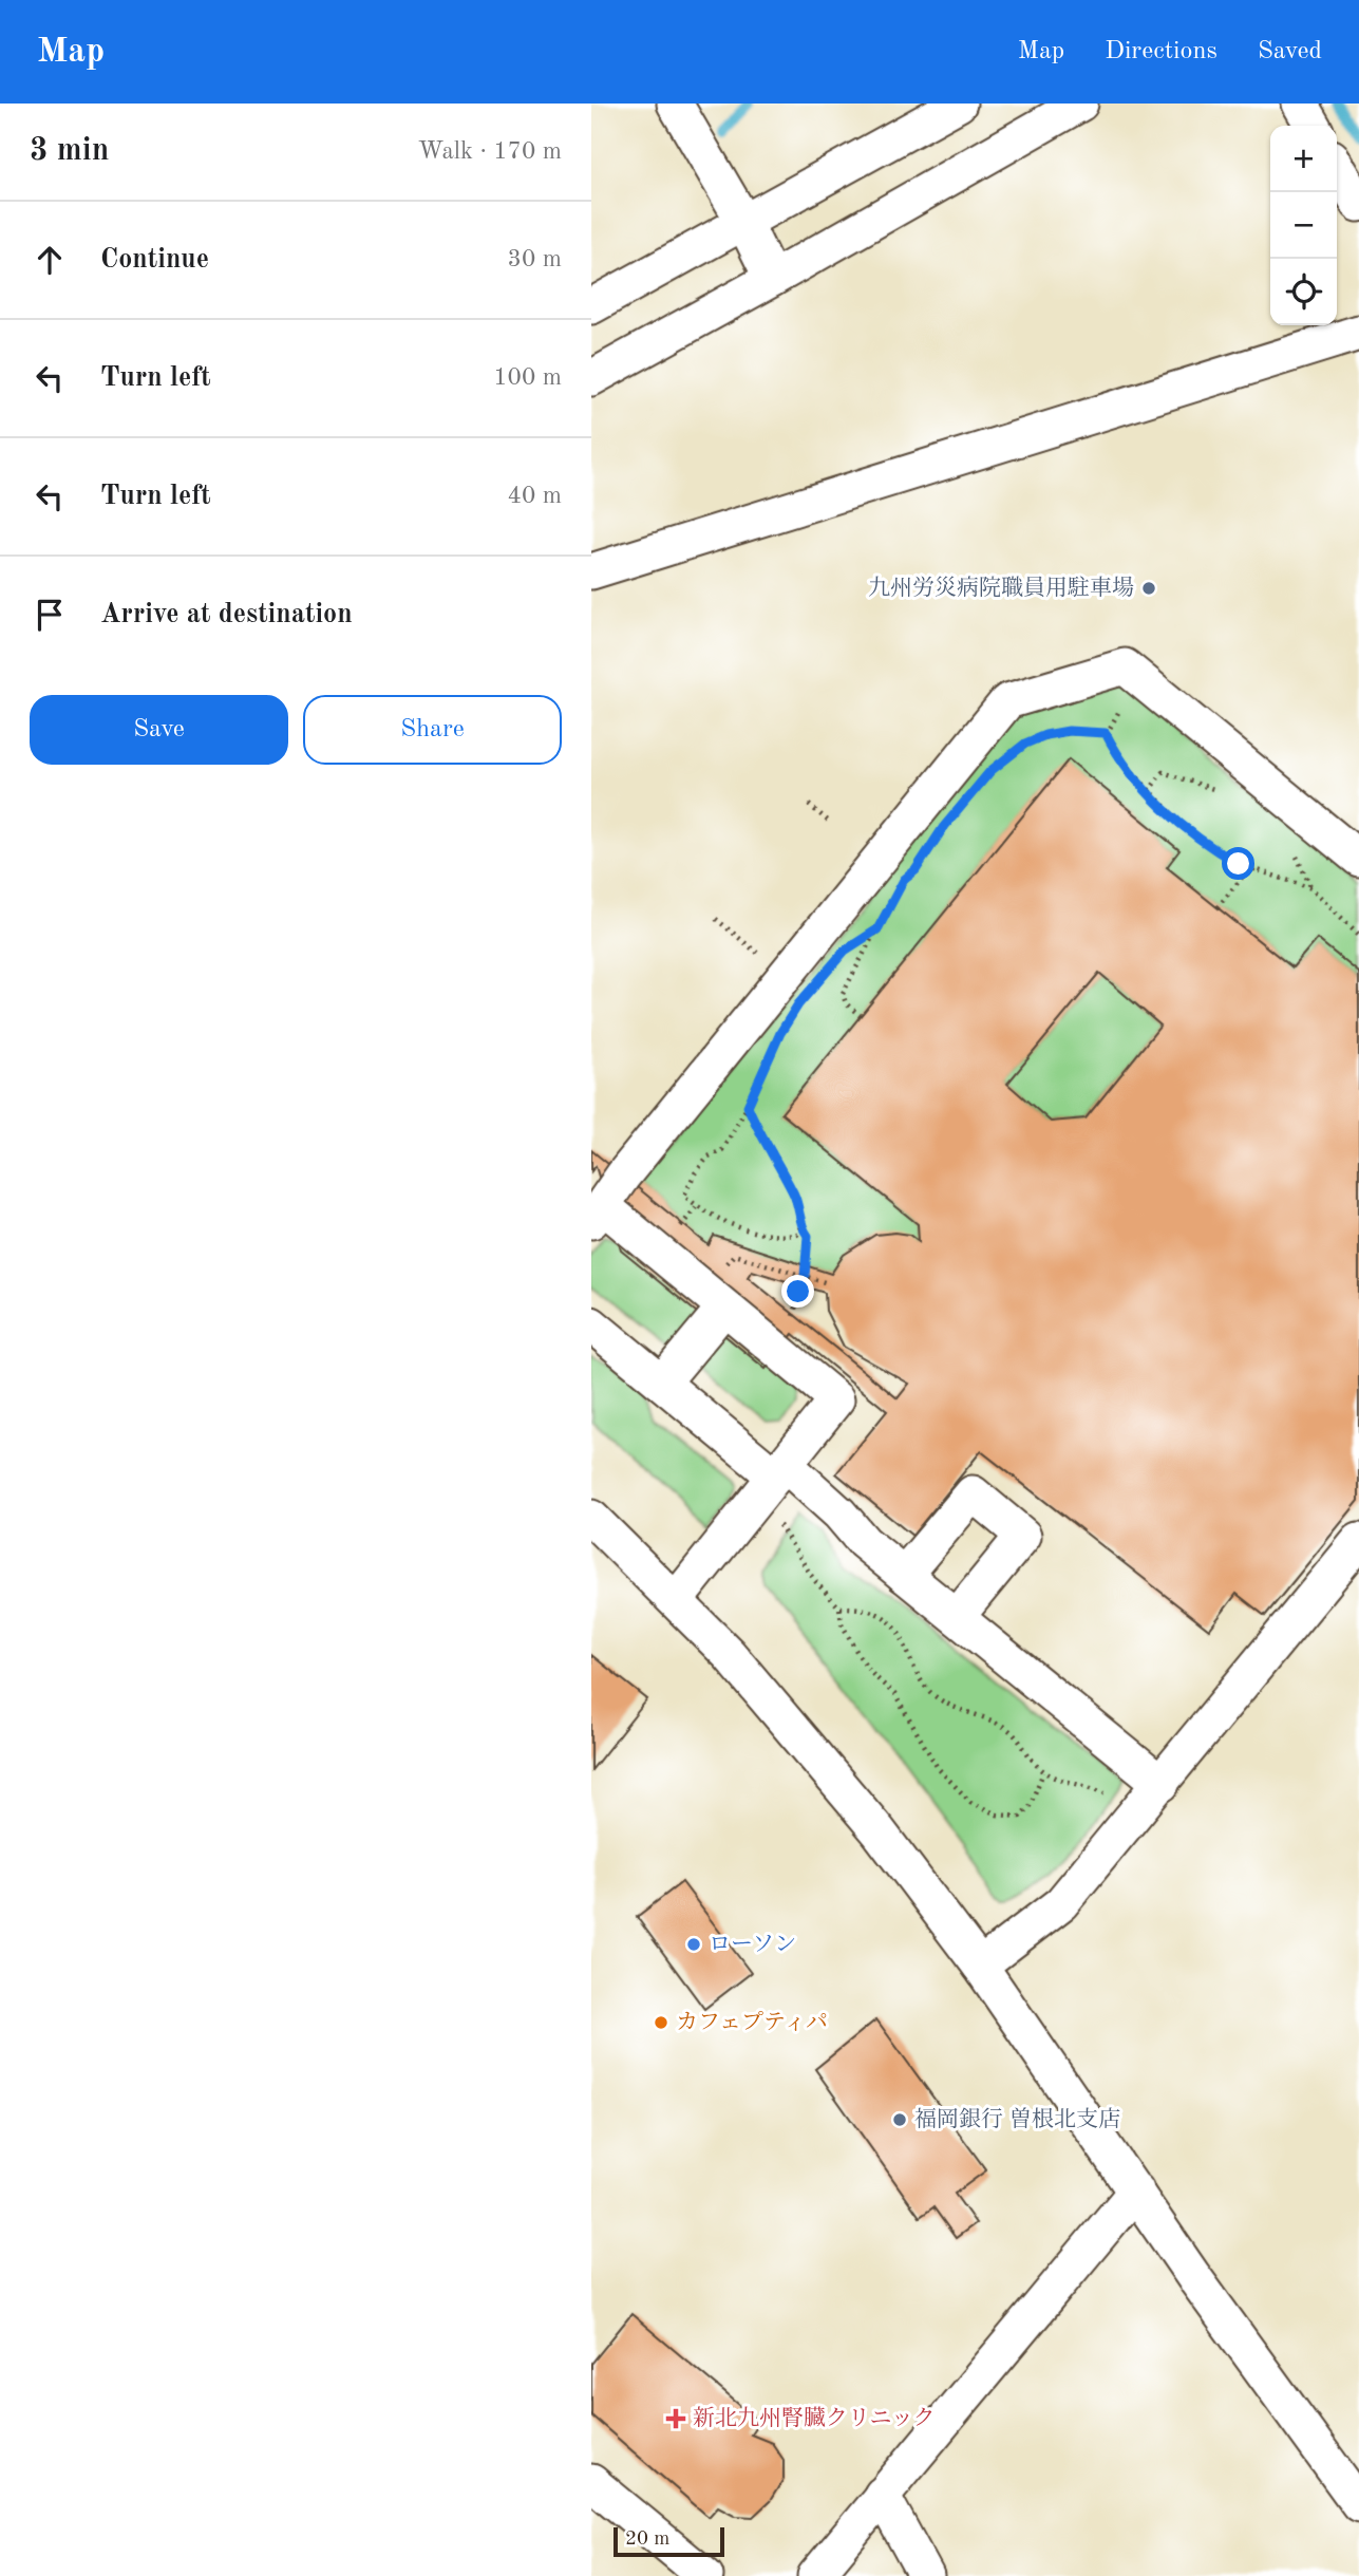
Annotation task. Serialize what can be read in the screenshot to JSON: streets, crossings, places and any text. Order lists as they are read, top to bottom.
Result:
{
  "places": {
    "other": [
      "九州労災病院職員用駐車場",
      "ローソン",
      "カフェプティパ",
      "福岡銀行 曽根北支店"
    ],
    "health": ["新北九州腎臓クリニック"]
  },
  "scale_bar": "20 m",
  "page": {
    "header": "Map",
    "nav": ["Map", "Directions", "Saved"],
    "heading": ["3 min", "Walk · 170 m"],
    "map_buttons": ["+", "−"],
    "list": [
      ["Continue", "30 m"],
      ["Turn left", "100 m"],
      ["Turn left", "40 m"],
      "Arrive at destination"
    ],
    "buttons": ["Save", "Share"],
    "scale": "20 m"
  }
}
